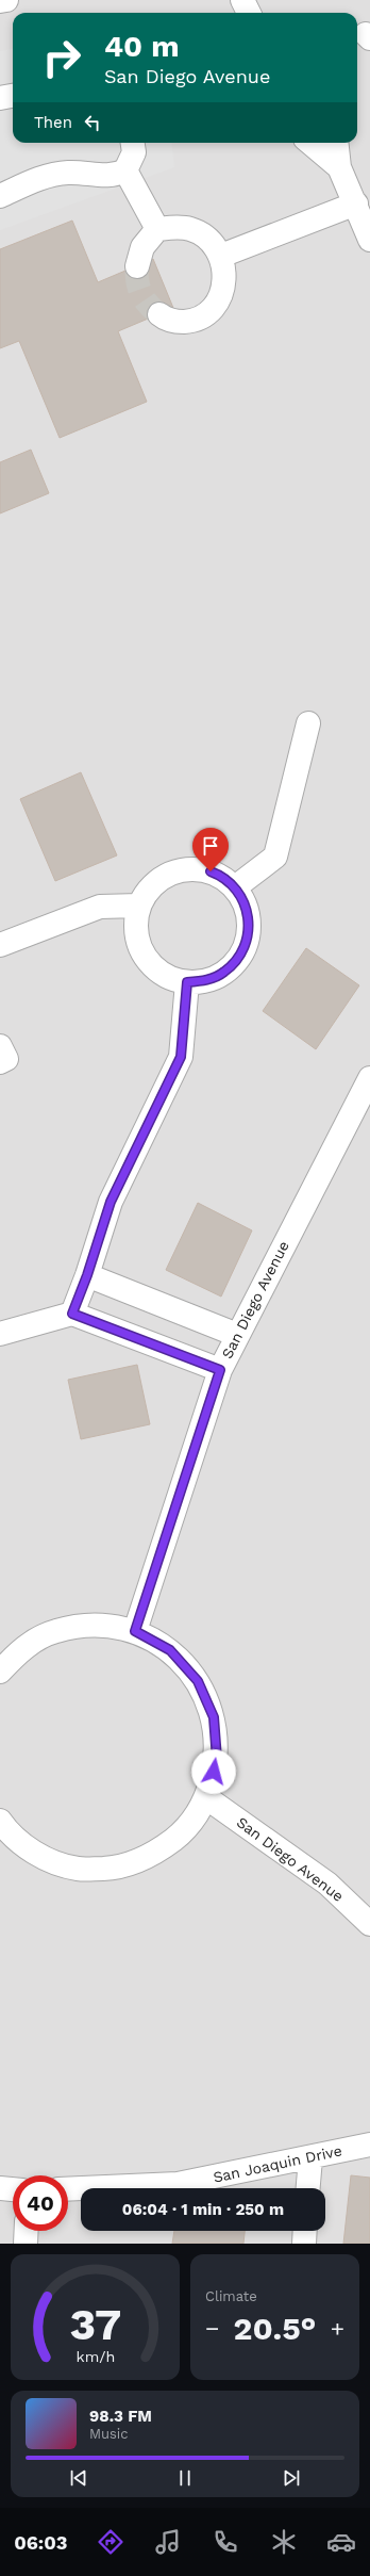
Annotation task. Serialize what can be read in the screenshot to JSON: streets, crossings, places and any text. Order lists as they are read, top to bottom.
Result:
{
  "streets": {
    "street": ["San Diego Avenue", "San Joaquin Drive"]
  },
  "page": {
    "turn": ["40 m", "San Diego Avenue"],
    "then": "Then",
    "limit": "40",
    "trip": "06:04 · 1 min · 250 m",
    "tile": "Climate",
    "heat": ["−", "20.5°", "+"],
    "song": ["98.3 FM", "Music"],
    "tabs": "06:03",
    "gauge": ["37", "km/h"]
  }
}
